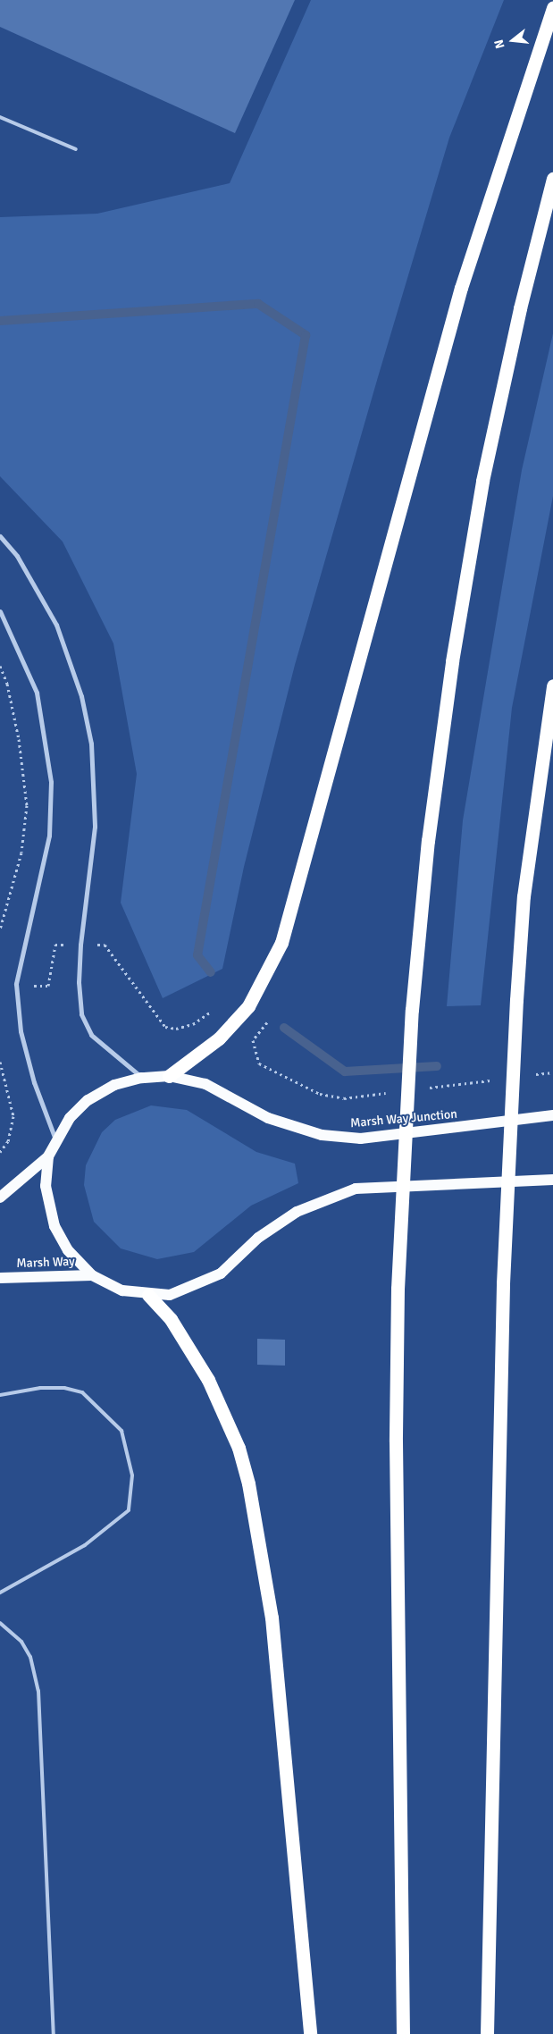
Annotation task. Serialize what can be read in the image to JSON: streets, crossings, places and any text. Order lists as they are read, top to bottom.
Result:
{
  "streets": {
    "main road": ["Marsh Way Junction", "Marsh Way"]
  },
  "crossings": [
    ["Marsh Way Junction", "Marsh Way"]
  ],
  "north": "left"
}
